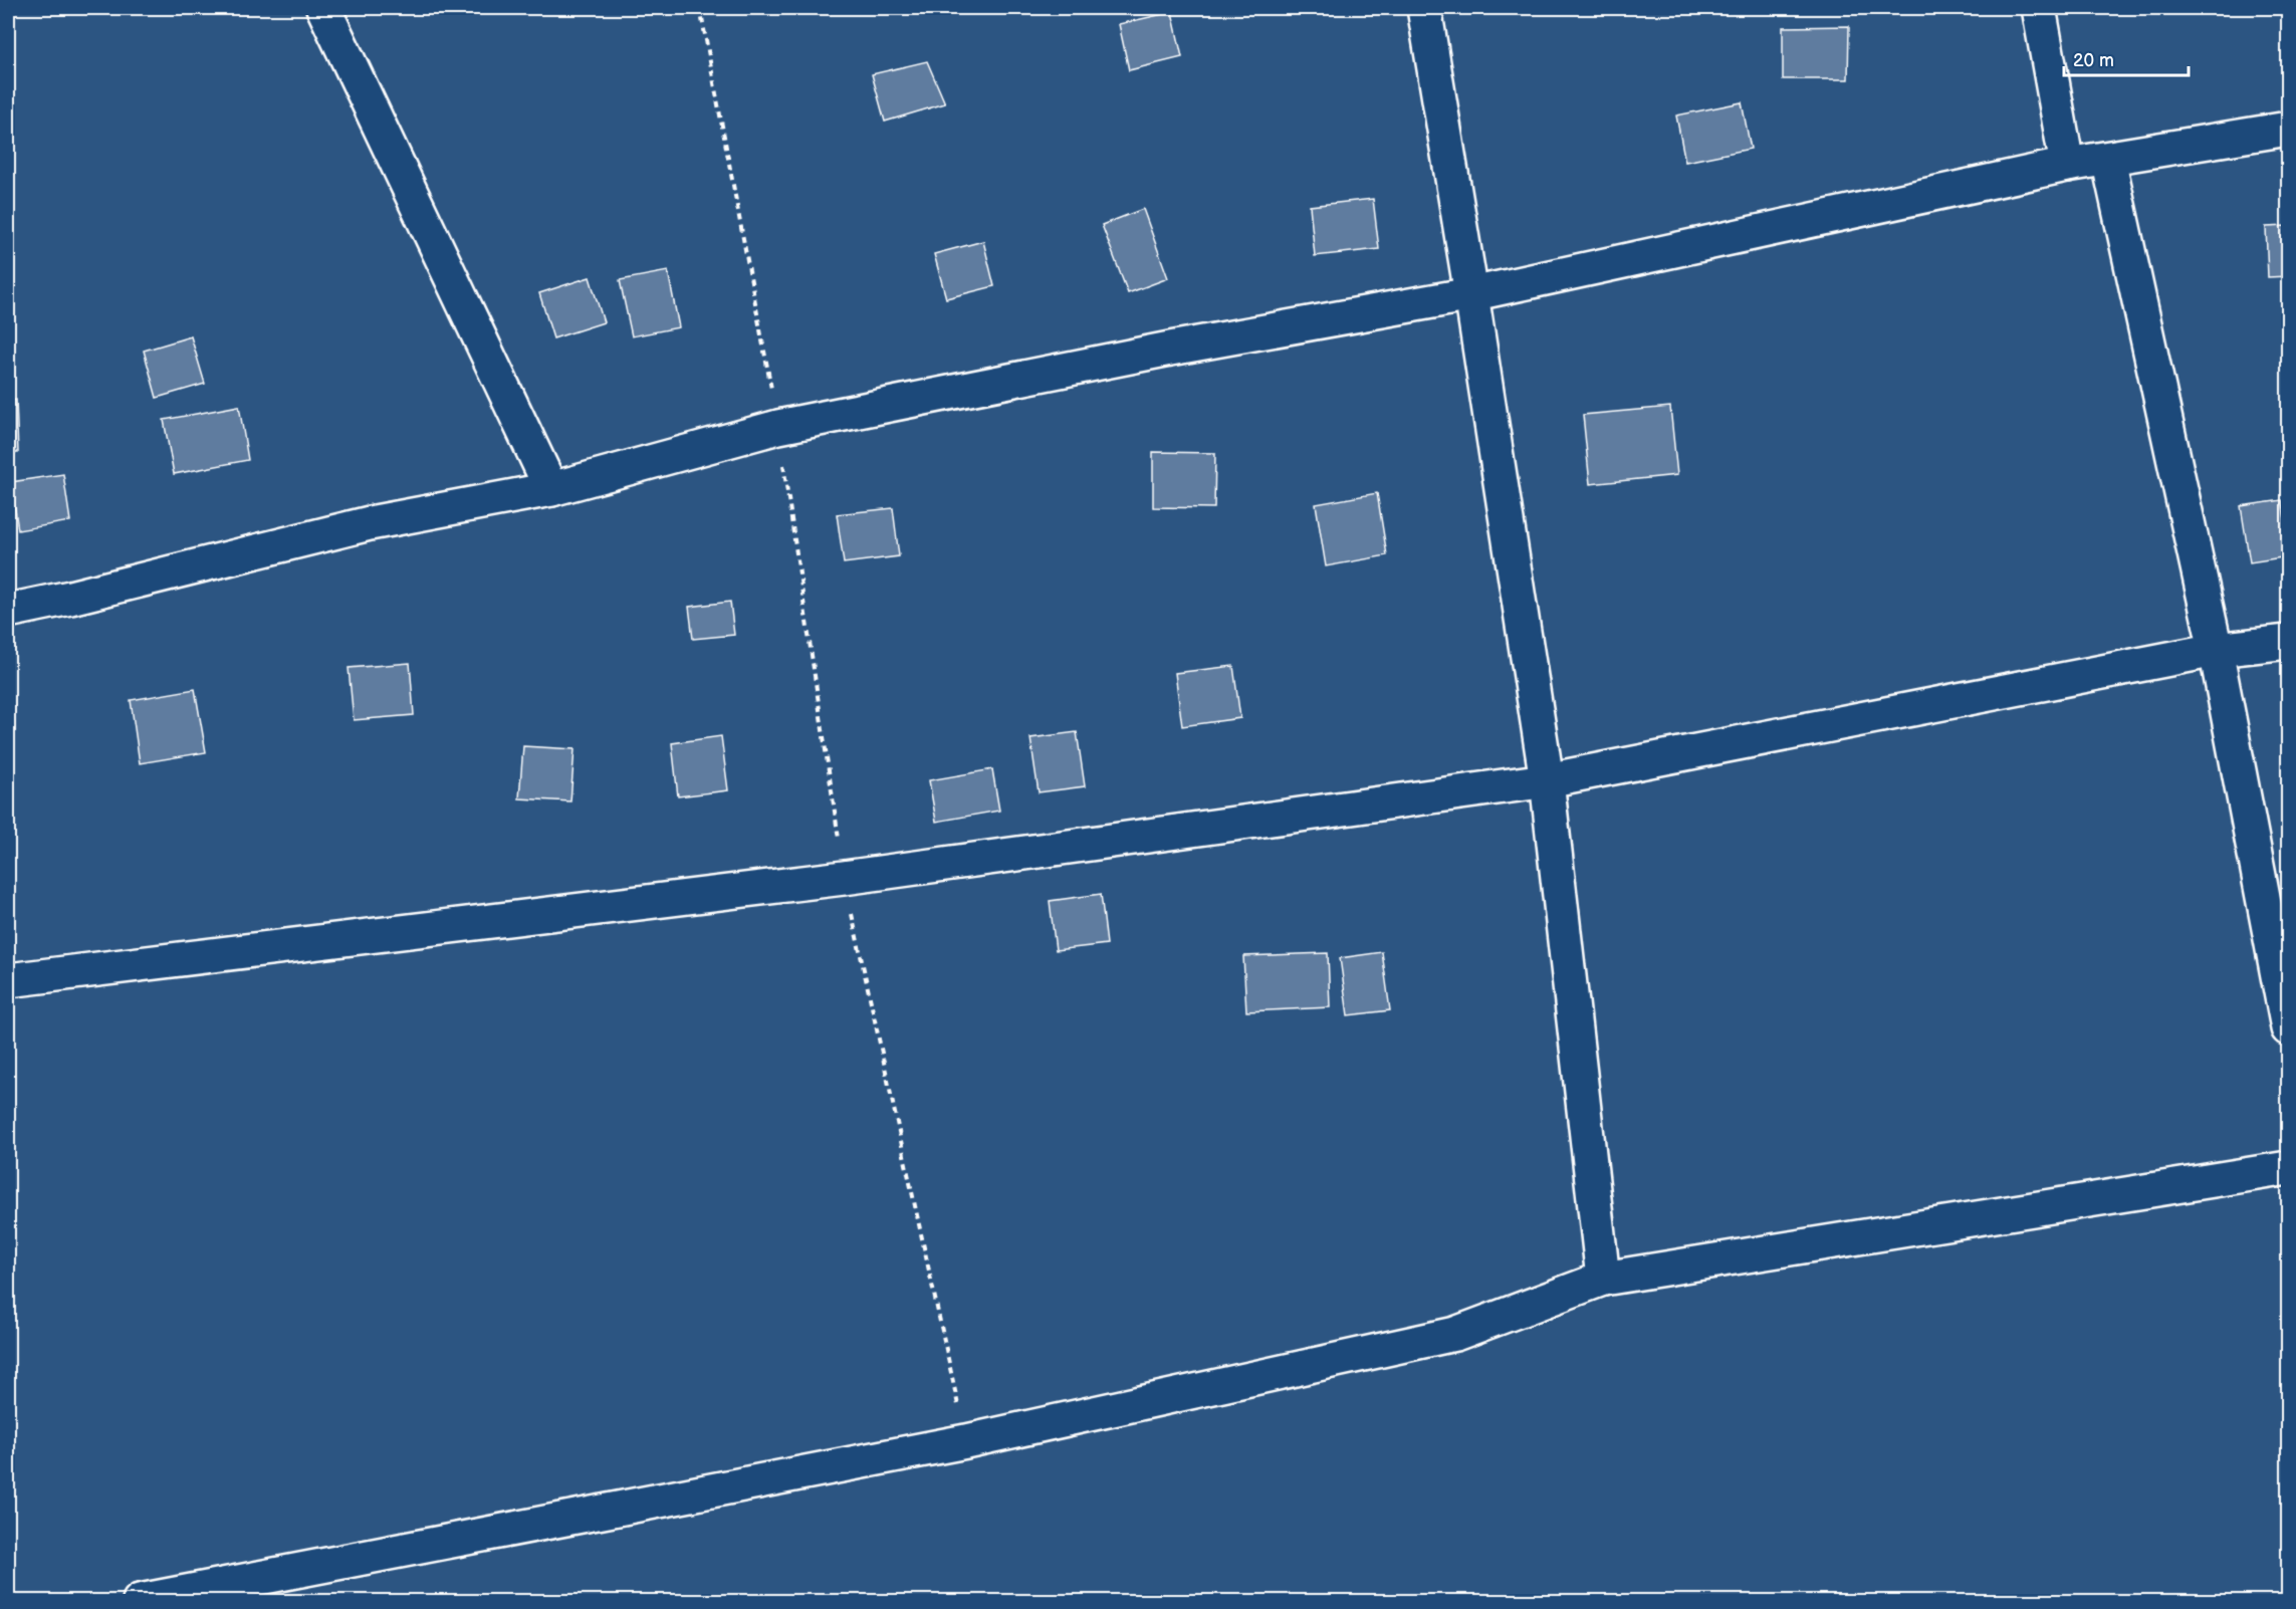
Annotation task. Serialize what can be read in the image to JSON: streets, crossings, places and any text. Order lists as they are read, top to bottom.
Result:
{
  "scale_bar": "20 m"
}
